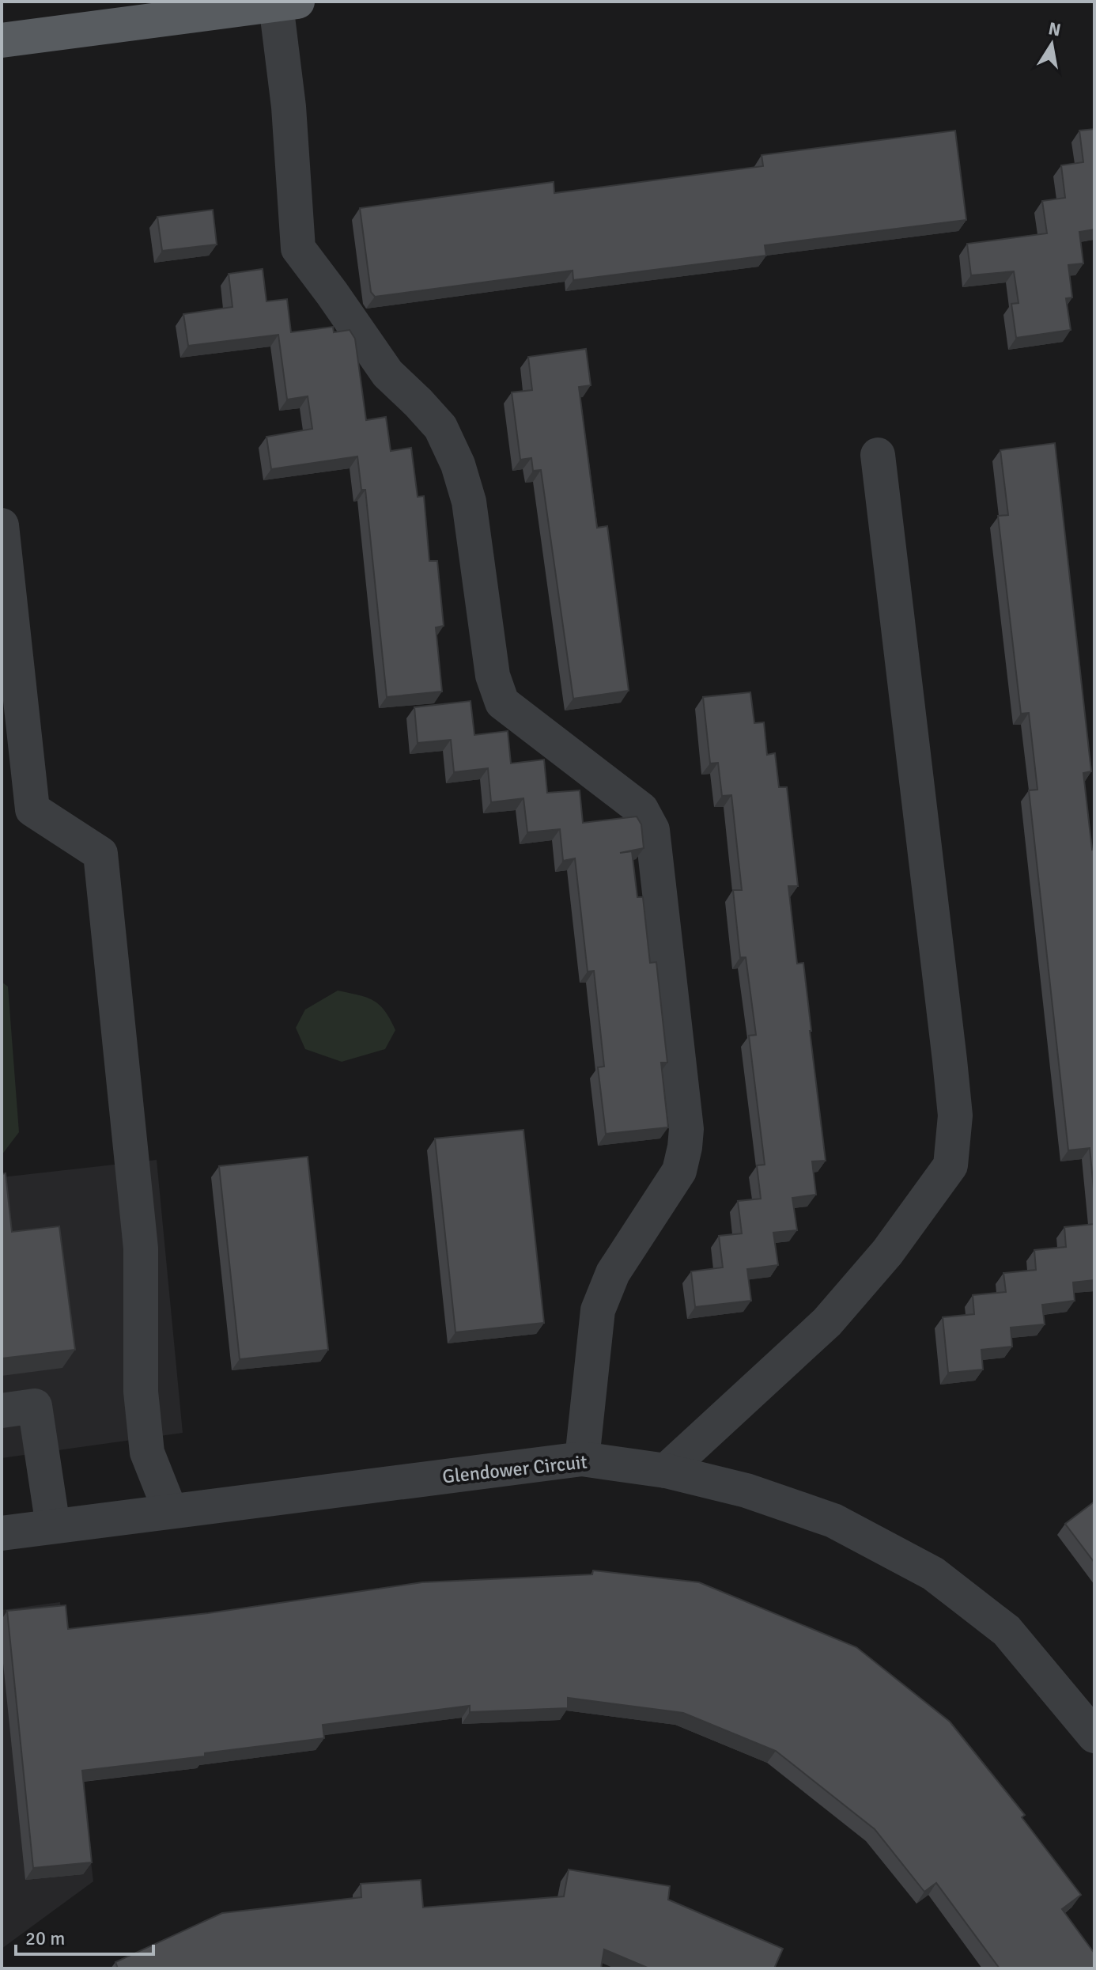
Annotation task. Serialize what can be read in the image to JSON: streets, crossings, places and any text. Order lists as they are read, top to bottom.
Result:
{
  "streets": {
    "street": ["Glendower Circuit"]
  },
  "scale_bar": "20 m",
  "north": "top"
}
